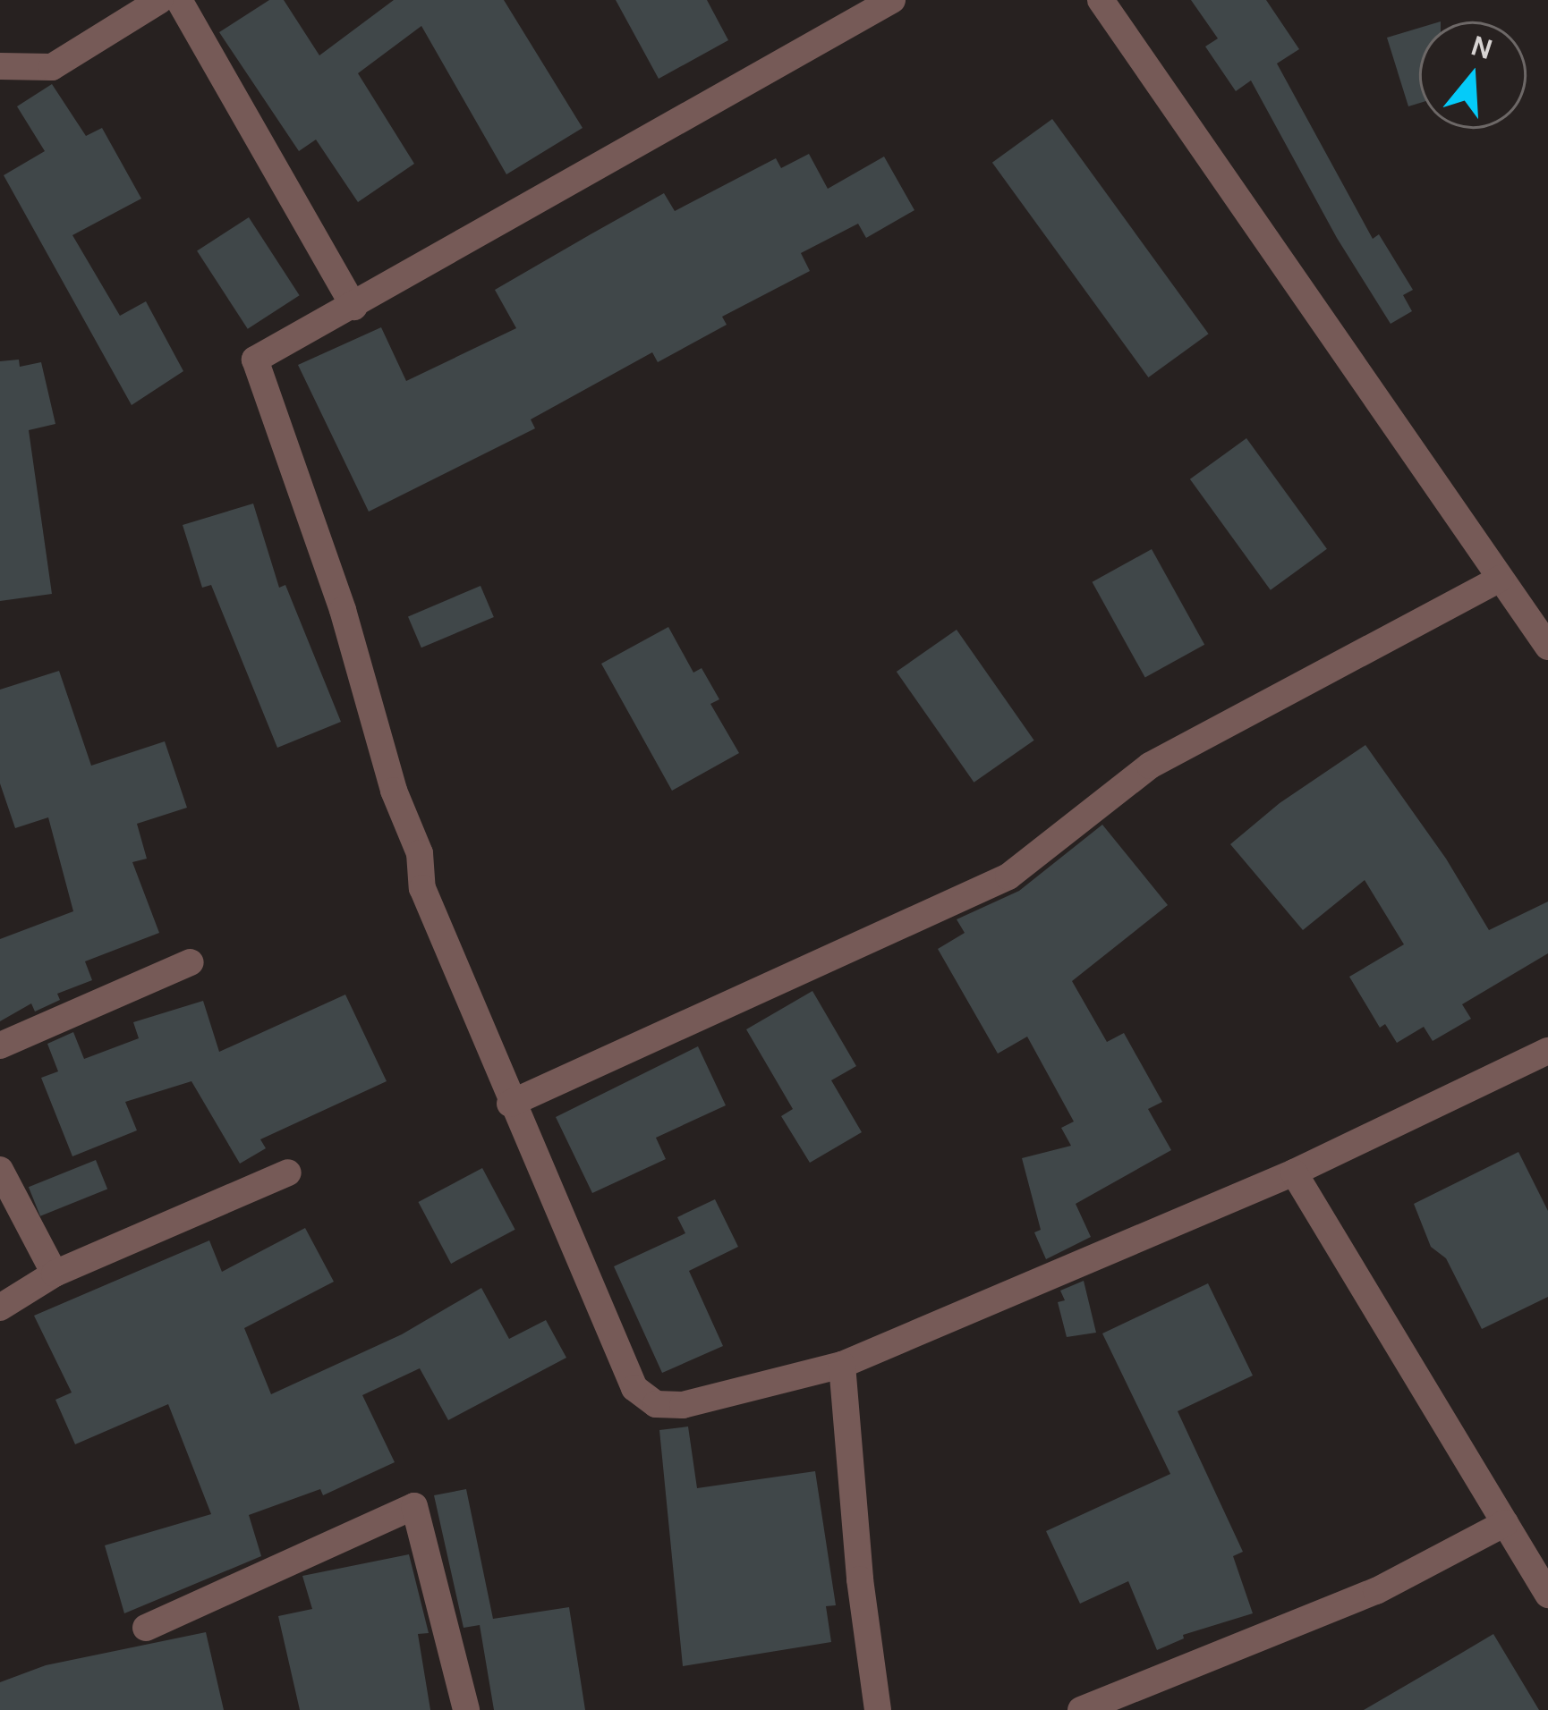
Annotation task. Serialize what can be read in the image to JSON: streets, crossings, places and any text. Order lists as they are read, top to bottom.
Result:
{
  "north": "top"
}
